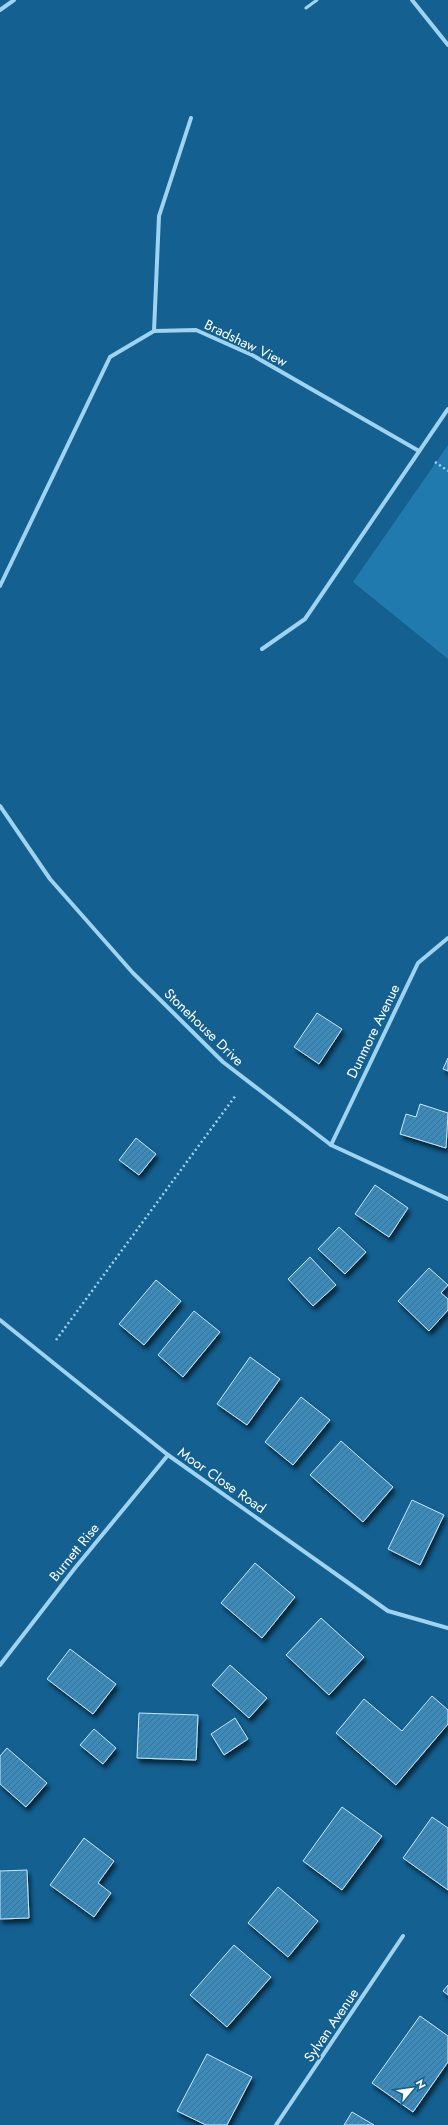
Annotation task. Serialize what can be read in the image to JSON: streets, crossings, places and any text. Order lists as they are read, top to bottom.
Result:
{
  "streets": {
    "street": [
      "Bradshaw View",
      "Stonehouse Drive",
      "Dunmore Avenue",
      "Moor Close Road",
      "Burnett Rise",
      "Sylvan Avenue"
    ]
  },
  "crossings": [
    ["Stonehouse Drive", "Dunmore Avenue"],
    ["Moor Close Road", "Burnett Rise"]
  ],
  "north": "top right"
}
